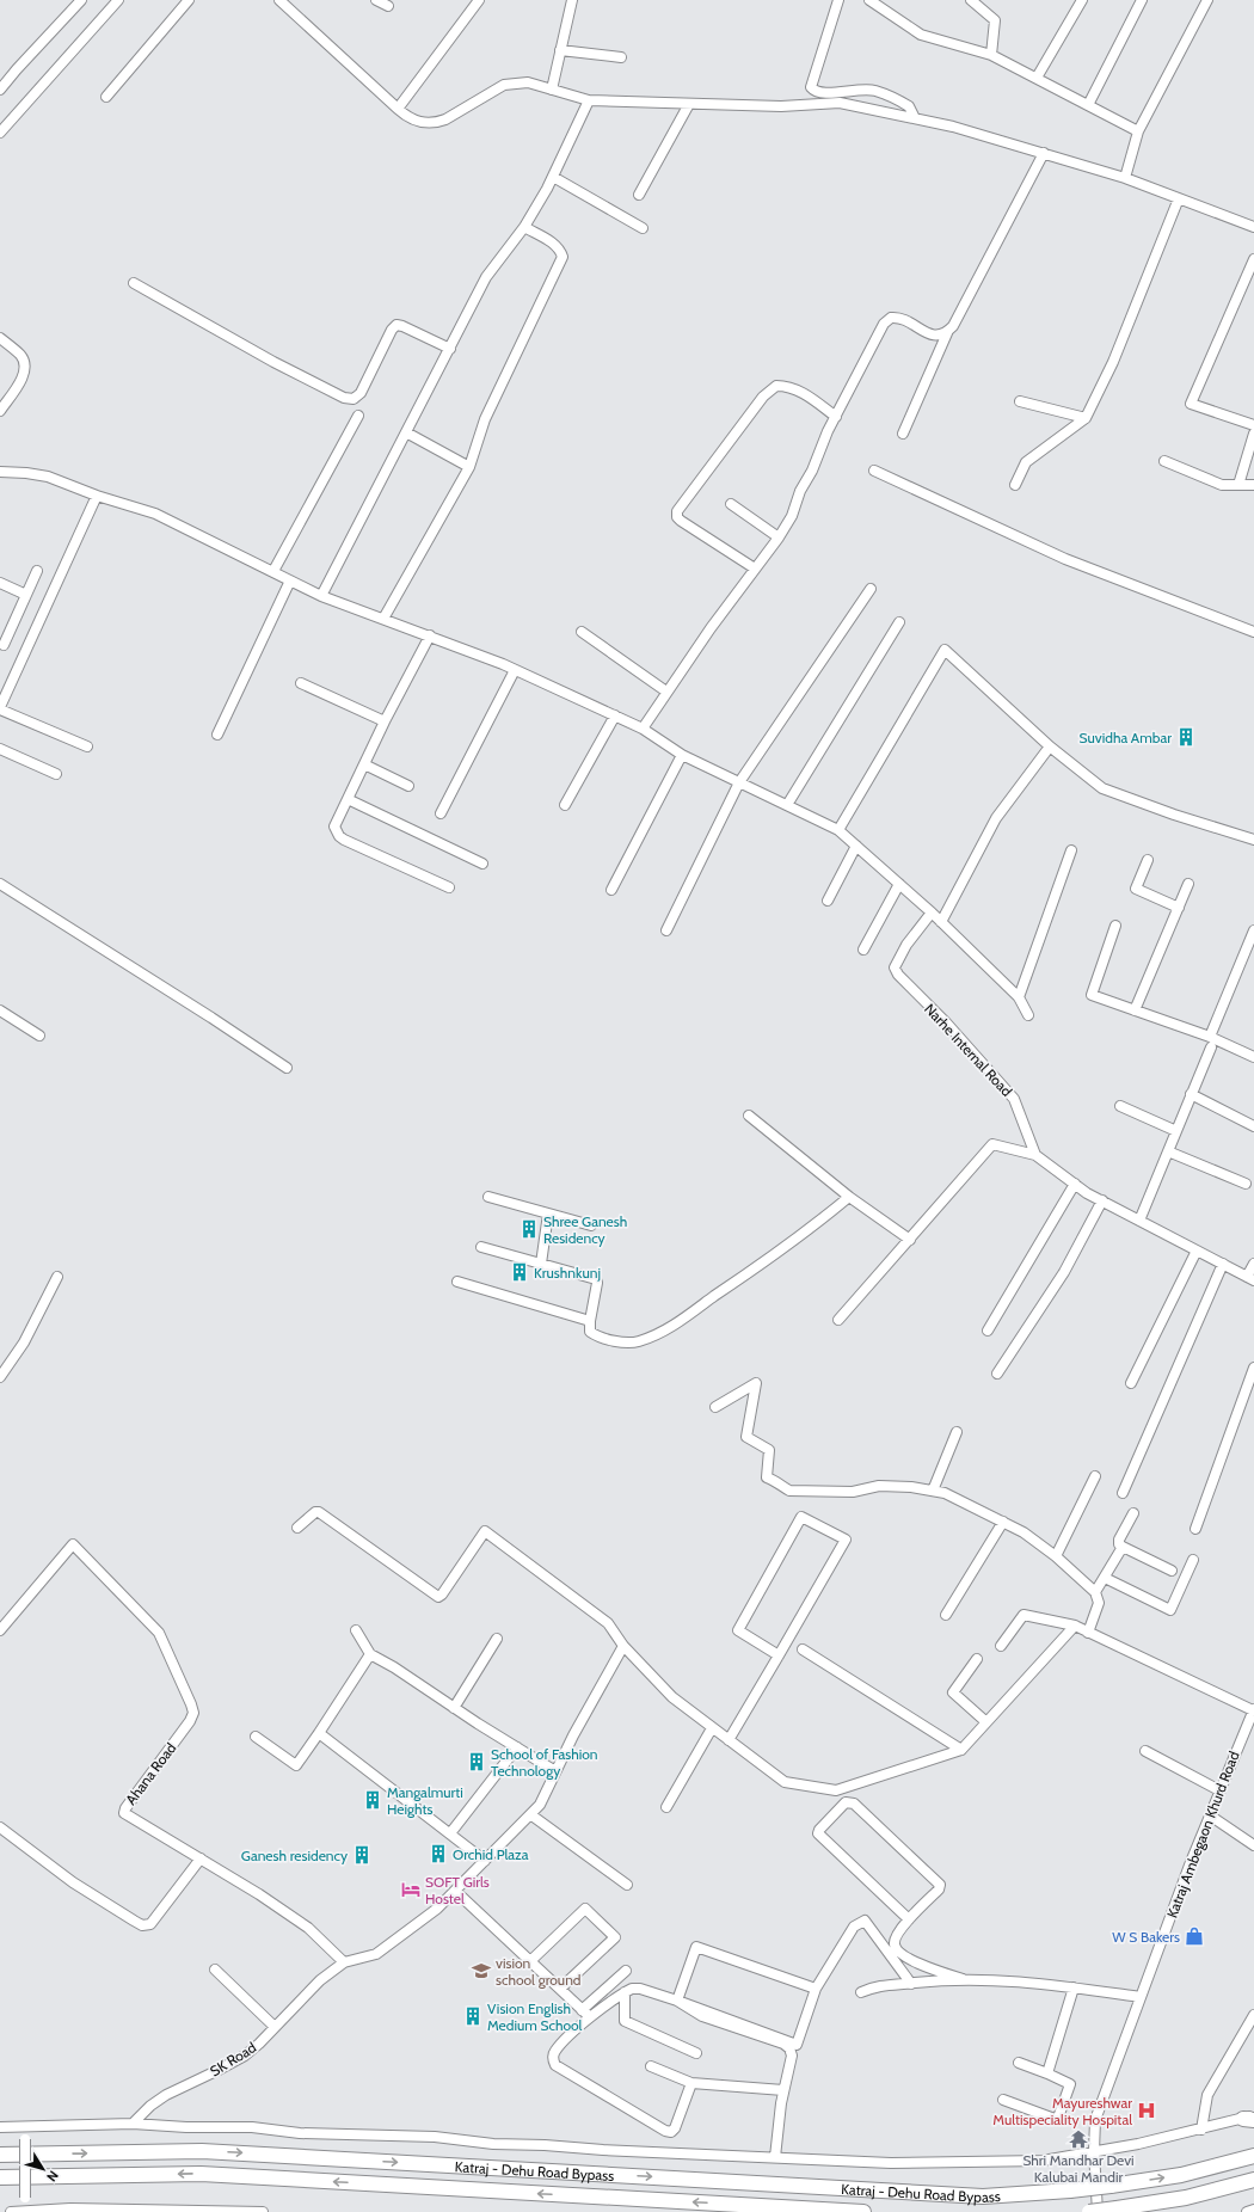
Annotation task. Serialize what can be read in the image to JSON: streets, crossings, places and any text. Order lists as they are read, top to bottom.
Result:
{
  "streets": {
    "highway": ["Katraj - Dehu Road Bypass"],
    "street": [
      "Narhe Internal Road",
      "Ahana Road",
      "Katraj Ambegaon Khurd Road",
      "SK Road"
    ]
  },
  "crossings": [
    ["Ahana Road", "SK Road"]
  ],
  "places": {
    "building": [
      "Suvidha Ambar",
      "Shree Ganesh Residency",
      "Krushnkunj",
      "School of Fashion Technology",
      "Mangalmurti Heights",
      "Orchid Plaza",
      "Ganesh residency",
      "Vision English Medium School"
    ],
    "hotel": ["SOFT Girls Hostel"],
    "shop": ["W S Bakers"],
    "school or university": ["vision school ground"],
    "hospital": ["Mayureshwar Multispeciality Hospital"],
    "temple": ["Shri Mandhar Devi Kalubai Mandir"]
  },
  "north": "bottom right"
}
